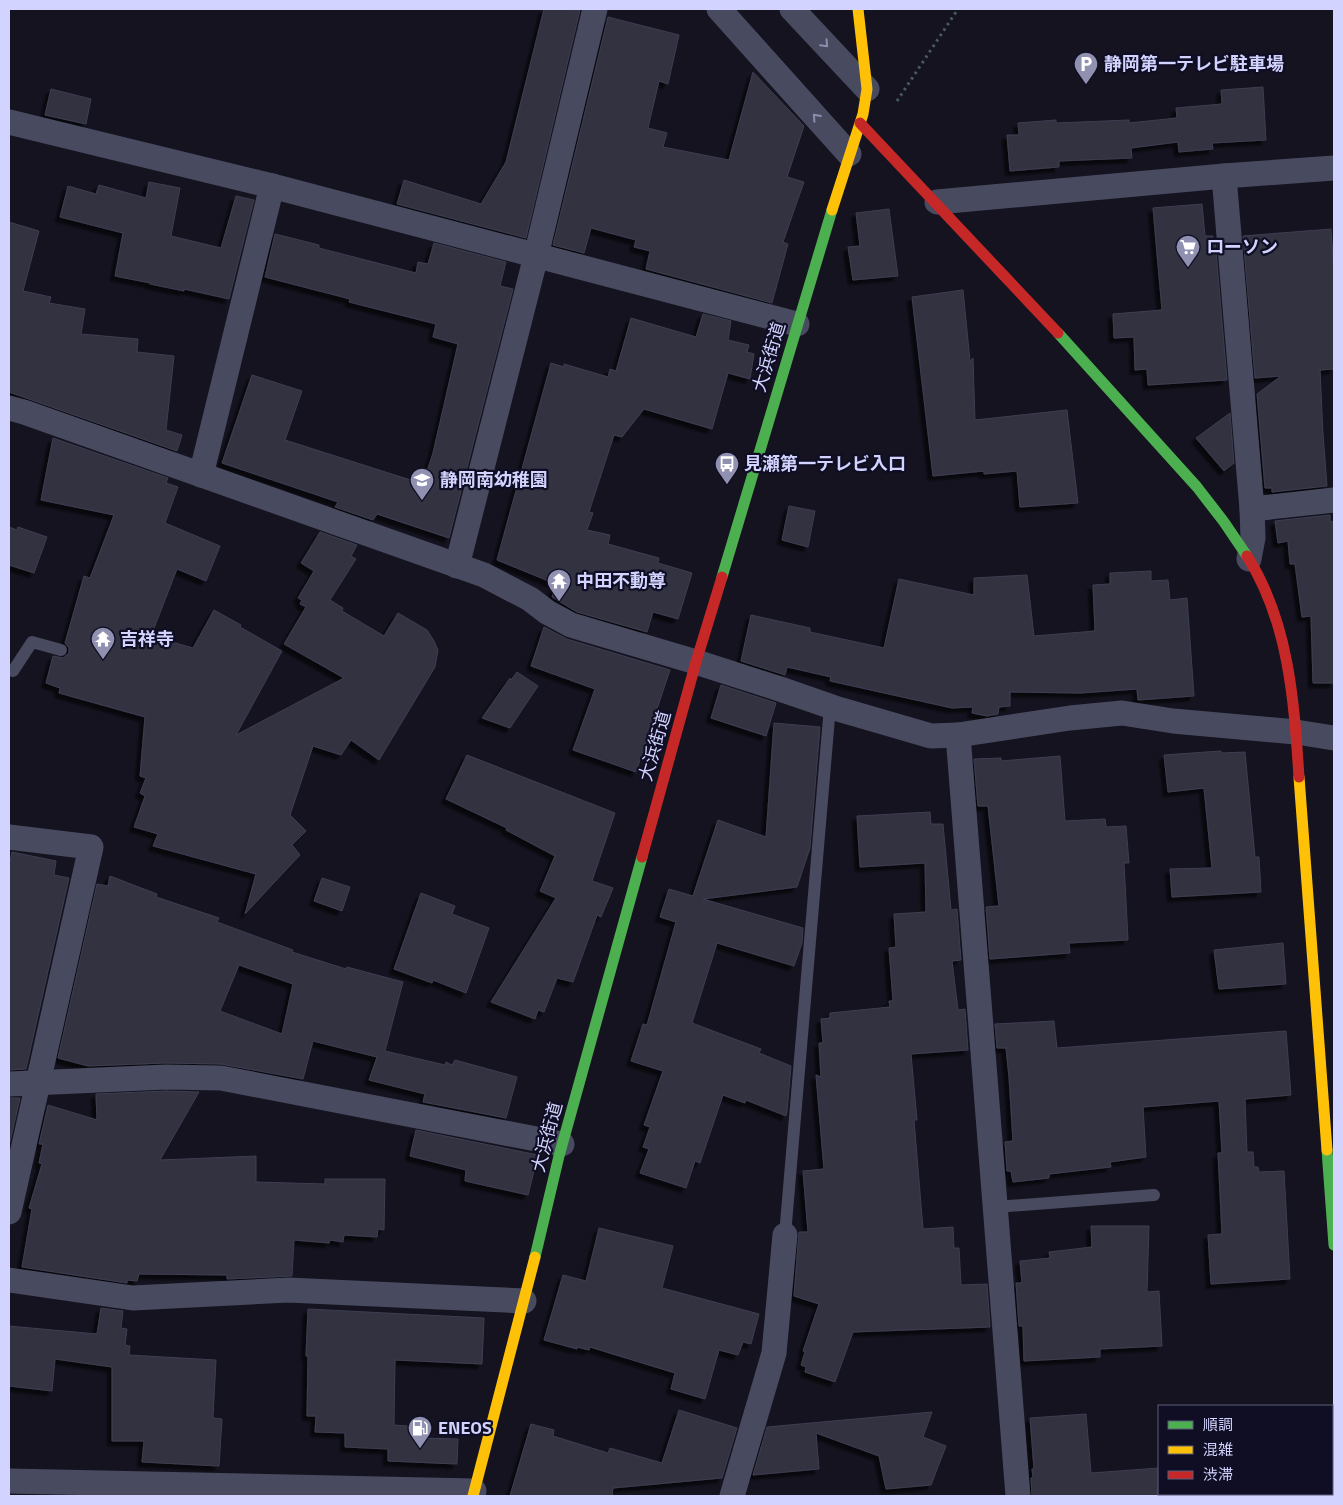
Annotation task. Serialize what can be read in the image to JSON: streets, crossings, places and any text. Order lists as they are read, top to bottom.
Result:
{
  "streets": {
    "street": ["大浜街道"]
  },
  "places": {
    "parking": ["静岡第一テレビ駐車場"],
    "supermarket": ["ローソン"],
    "bus stop": ["見瀬第一テレビ入口"],
    "school or university": ["静岡南幼稚園"],
    "temple": ["中田不動尊", "吉祥寺"],
    "fuel station": ["ENEOS"]
  },
  "legend": ["順調", "混雑", "渋滞"]
}
